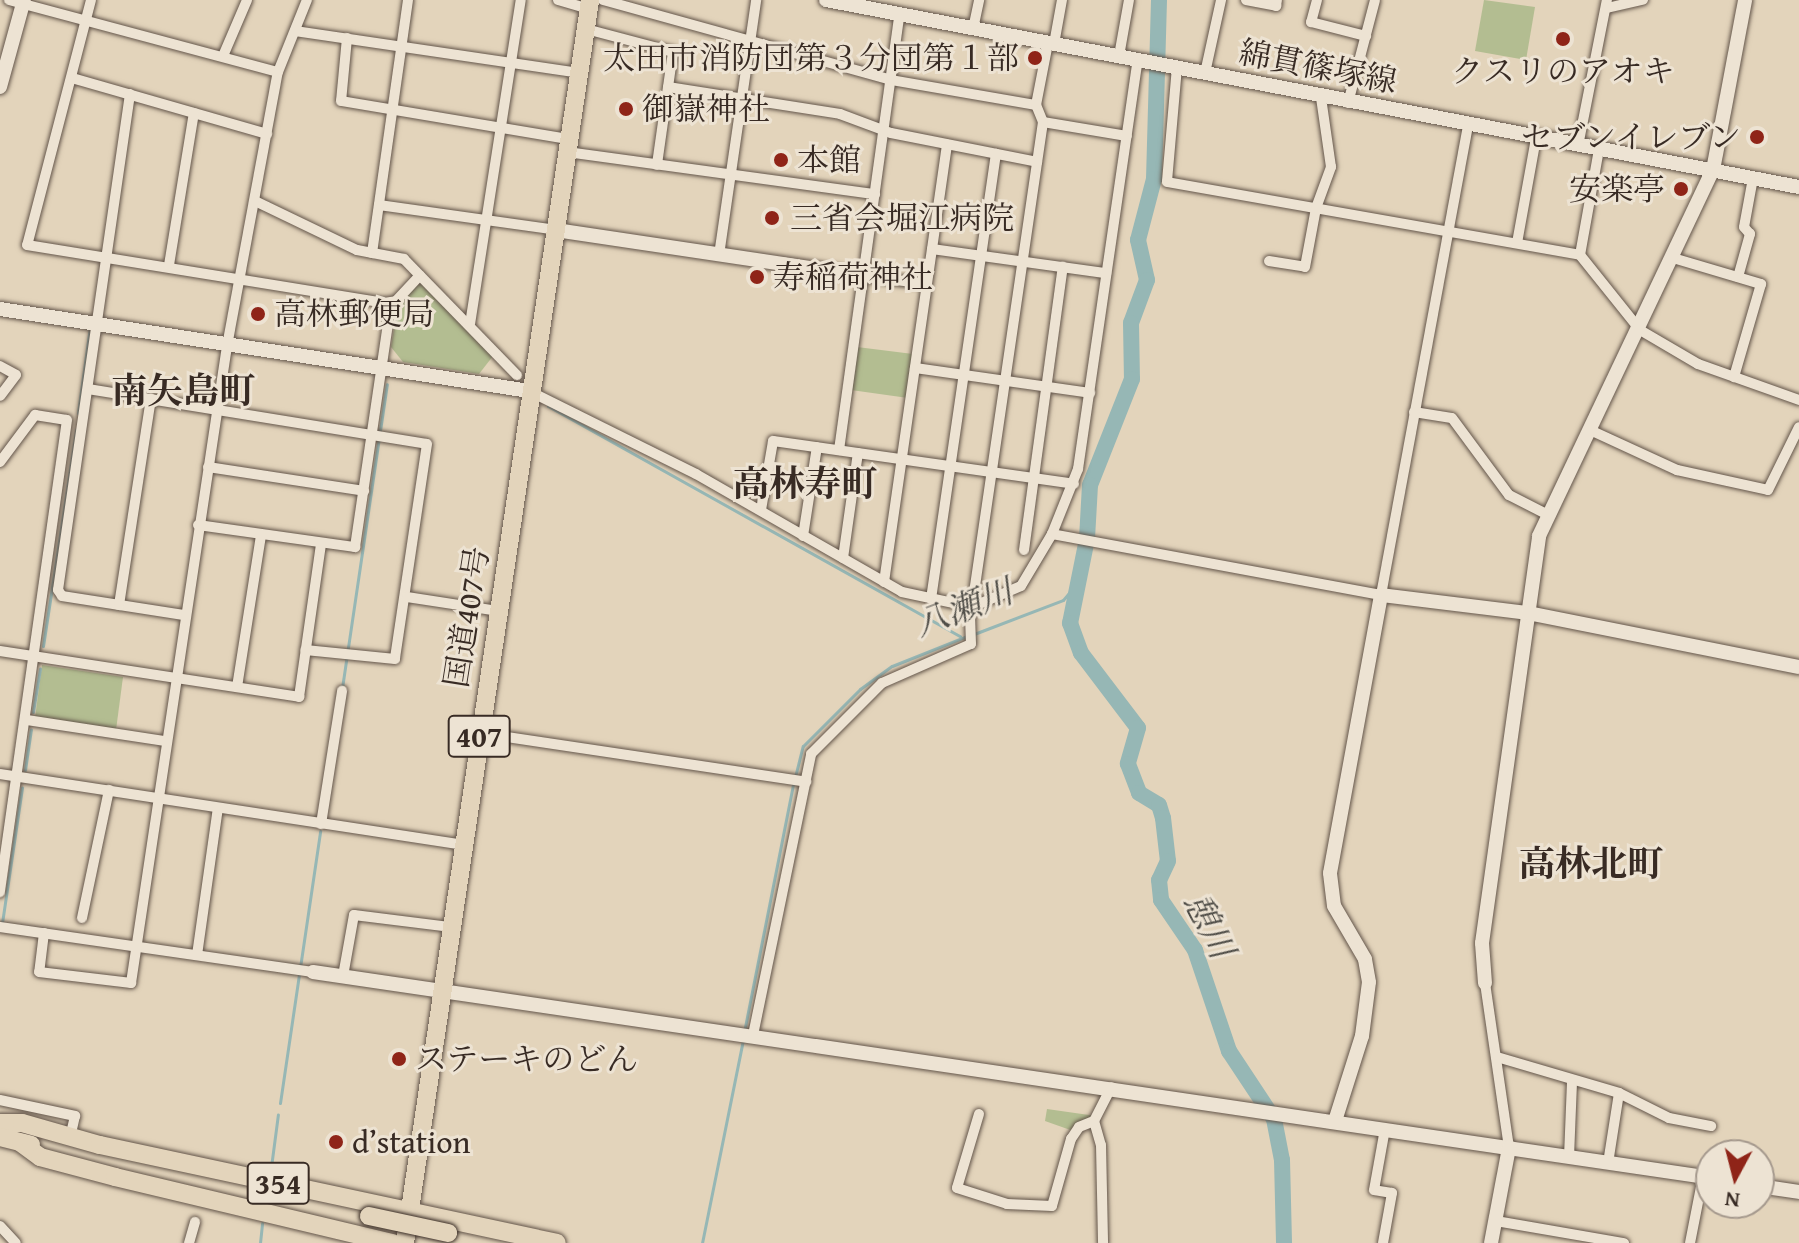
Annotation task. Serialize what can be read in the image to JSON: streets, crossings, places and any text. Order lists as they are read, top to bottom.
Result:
{
  "streets": {
    "highway": ["国道407号", "407", "354"],
    "street": ["綿貫篠塚線"]
  },
  "crossings": [
    ["国道407号", "354"]
  ],
  "districts": ["南矢島町", "高林寿町", "高林北町"],
  "water": ["八瀬川", "憩川"],
  "places": [
    "クスリのアオキ",
    "太田市消防団第３分団第１部",
    "御嶽神社",
    "セブンイレブン",
    "本館",
    "安楽亭",
    "三省会堀江病院",
    "寿稲荷神社",
    "高林郵便局",
    "ステーキのどん",
    "d’station"
  ],
  "north": "bottom"
}
